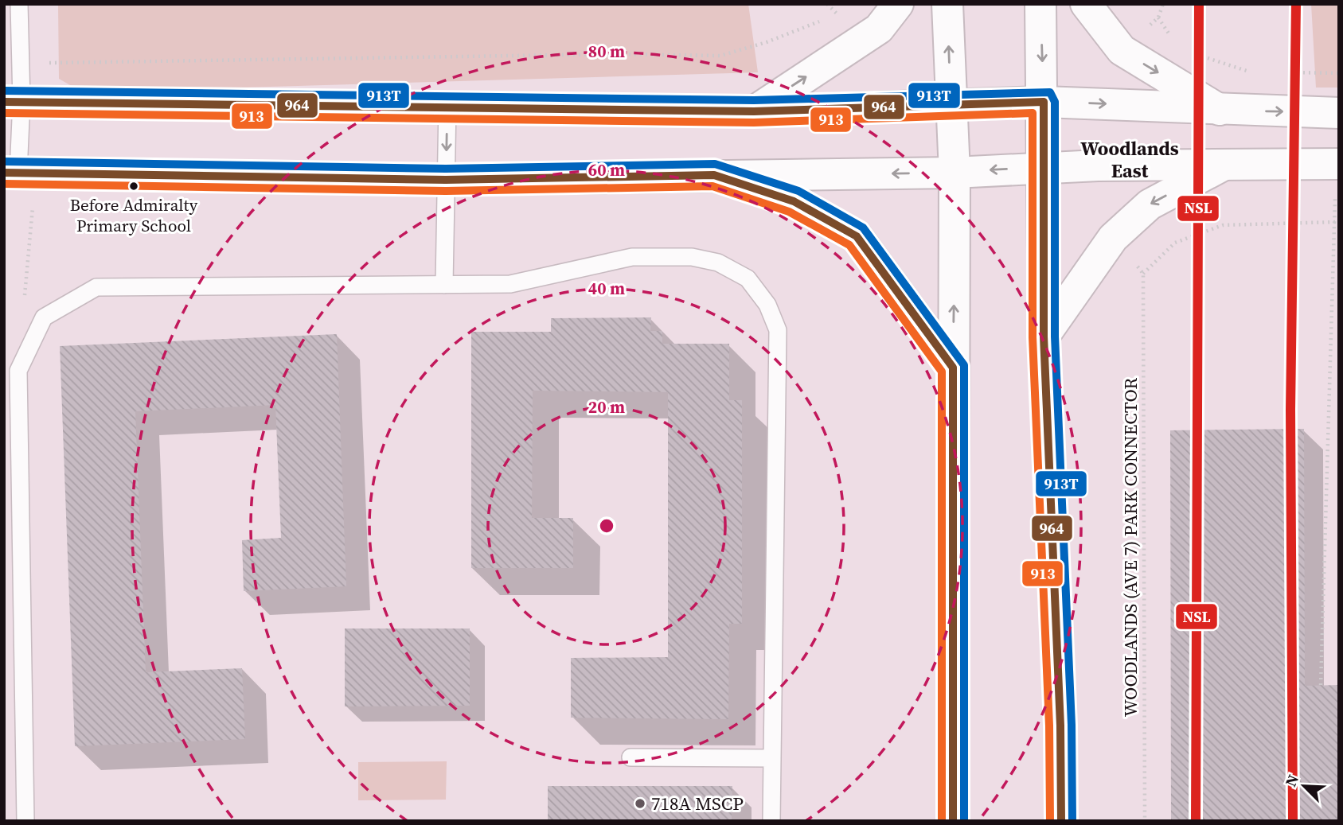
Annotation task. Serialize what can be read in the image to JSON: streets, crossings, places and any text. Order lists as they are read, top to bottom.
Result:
{
  "streets": {
    "path": ["WOODLANDS (AVE 7) PARK CONNECTOR"]
  },
  "districts": ["Woodlands East"],
  "places": ["Before Admiralty Primary School", "718A MSCP"],
  "lines": [
    "transit line NSL",
    "transit line 913T",
    "transit line 964",
    "transit line 913"
  ],
  "north": "top left",
  "rings": [
    "80 m",
    "60 m",
    "40 m",
    "20 m"
  ]
}
